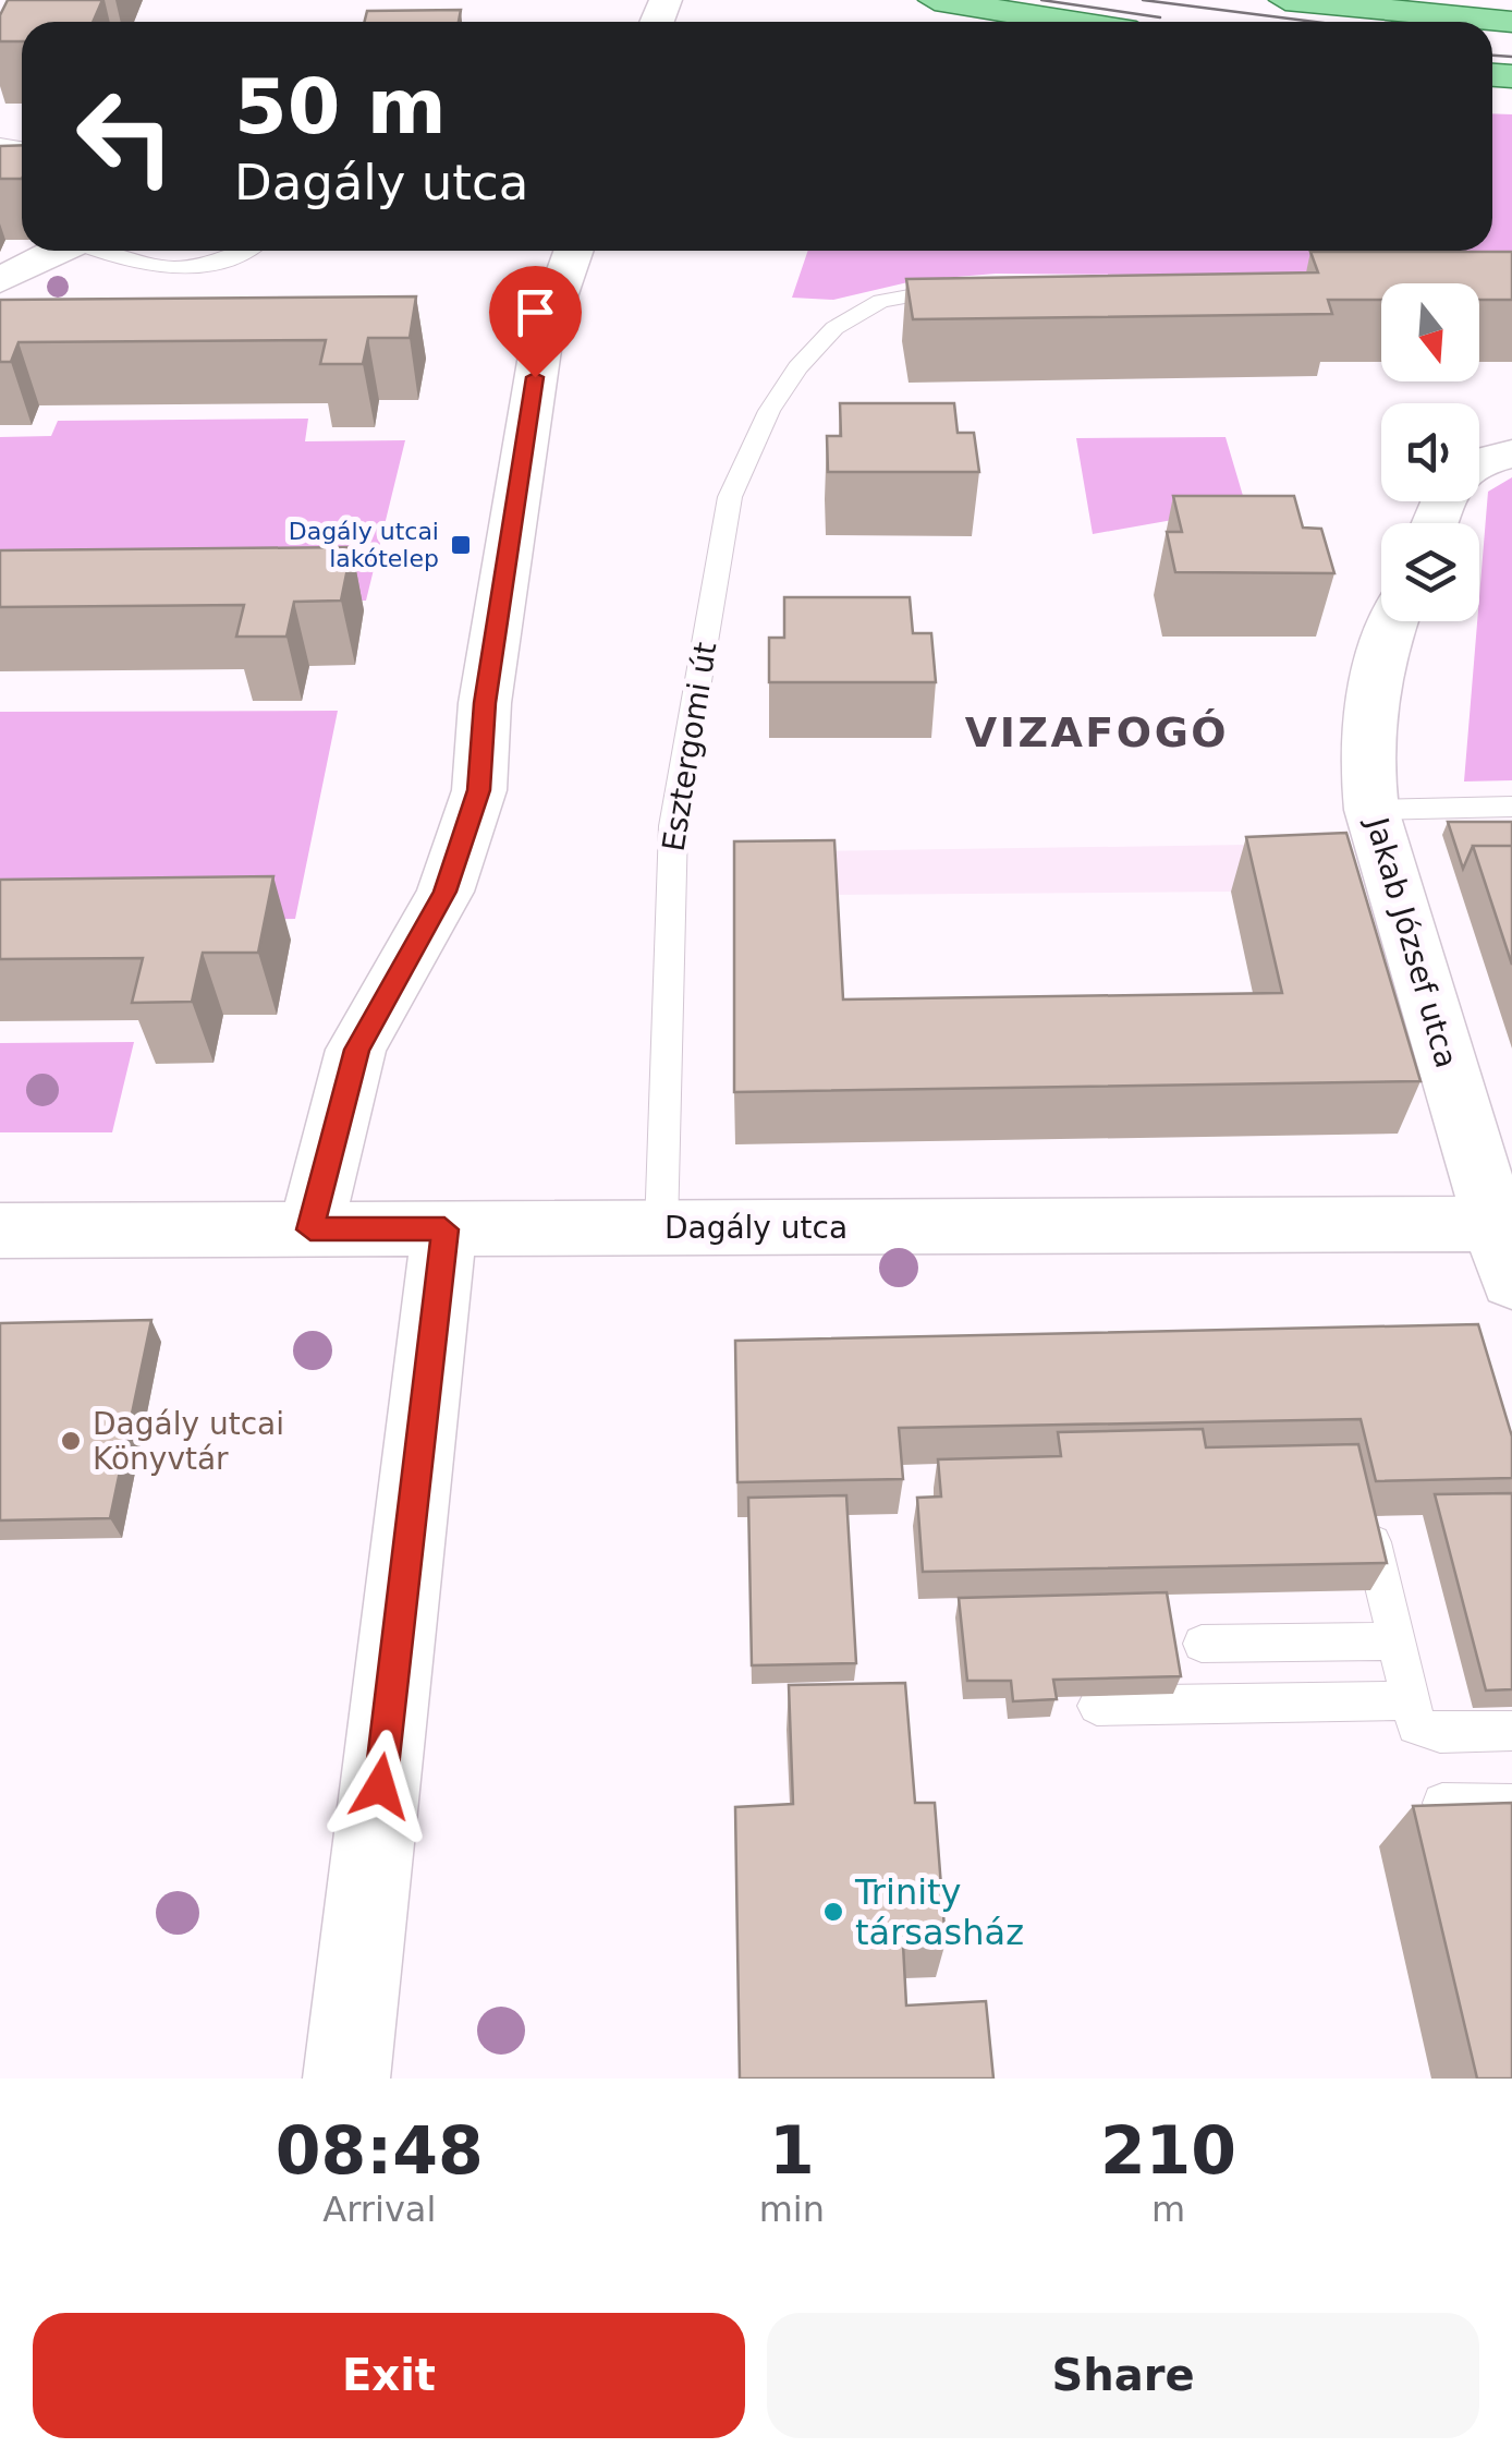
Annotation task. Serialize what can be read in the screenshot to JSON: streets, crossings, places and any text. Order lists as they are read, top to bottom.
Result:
{
  "streets": {
    "street": ["Jakab József utca", "Dagály utca"],
    "lane": ["Esztergomi út"]
  },
  "crossings": [
    ["Esztergomi út", "Dagály utca"],
    ["Jakab József utca", "Dagály utca"]
  ],
  "districts": ["VIZAFOGÓ"],
  "places": {
    "transit": ["Dagály utcai lakótelep"],
    "other": ["Dagály utcai Könyvtár", "Trinity társasház"]
  },
  "north": "bottom",
  "page": {
    "turn": ["50 m", "Dagály utca"],
    "eta": [
      "08:48",
      "Arrival",
      "1",
      "min",
      "210",
      "m"
    ],
    "buttons": ["Exit", "Share"]
  }
}
